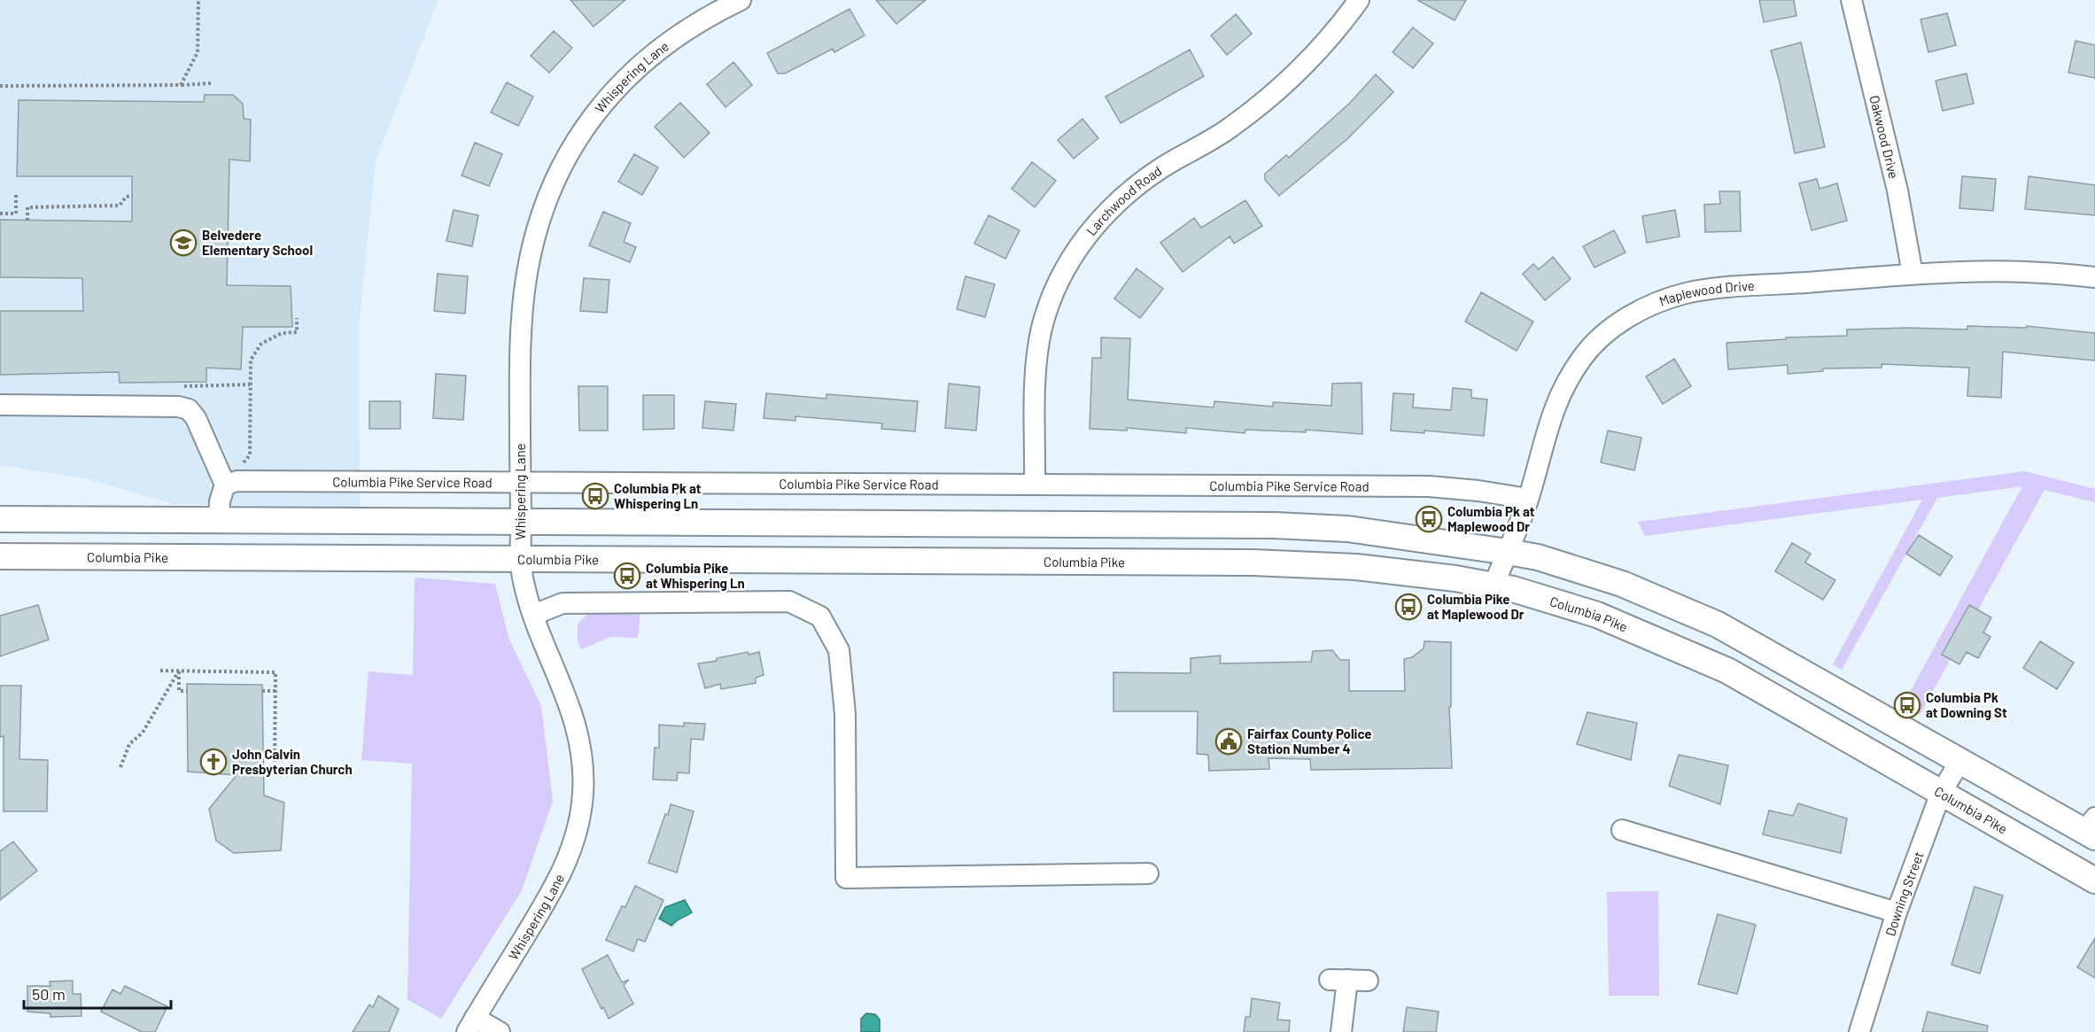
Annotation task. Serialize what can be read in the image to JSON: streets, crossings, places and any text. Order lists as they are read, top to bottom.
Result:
{
  "streets": {
    "main road": ["Columbia Pike"],
    "street": [
      "Whispering Lane",
      "Oakwood Drive",
      "Larchwood Road",
      "Maplewood Drive",
      "Columbia Pike Service Road",
      "Downing Street"
    ]
  },
  "crossings": [
    ["Whispering Lane", "Columbia Pike Service Road"],
    ["Whispering Lane", "Columbia Pike"],
    ["Oakwood Drive", "Maplewood Drive"],
    ["Larchwood Road", "Columbia Pike Service Road"],
    ["Maplewood Drive", "Columbia Pike Service Road"],
    ["Maplewood Drive", "Columbia Pike"],
    ["Columbia Pike", "Downing Street"]
  ],
  "places": {
    "school or university": ["Belvedere Elementary School"],
    "bus stop": [
      "Columbia Pk at Whispering Ln",
      "Columbia Pk at Maplewood Dr",
      "Columbia Pike at Whispering Ln",
      "Columbia Pike at Maplewood Dr",
      "Columbia Pk at Downing St"
    ],
    "public building": ["Fairfax County Police Station Number 4"],
    "church": ["John Calvin Presbyterian Church"]
  },
  "scale_bar": "50 m"
}
